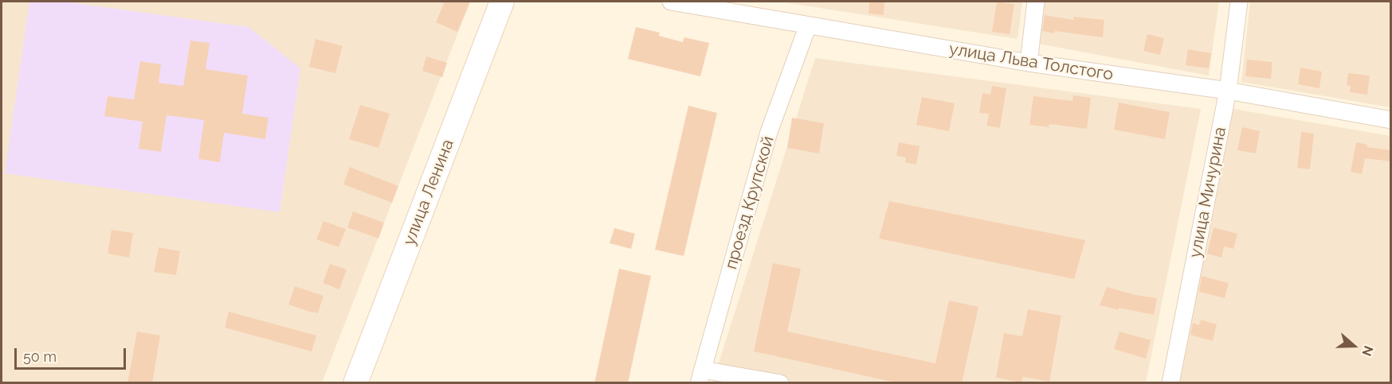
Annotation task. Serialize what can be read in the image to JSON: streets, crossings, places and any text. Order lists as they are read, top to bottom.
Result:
{
  "streets": {
    "main road": ["улица Ленина"],
    "street": ["улица Льва Толстого", "улица Мичурина", "проезд Крупской"]
  },
  "crossings": [
    ["улица Льва Толстого", "улица Мичурина"],
    ["улица Льва Толстого", "проезд Крупской"]
  ],
  "scale_bar": "50 m",
  "north": "right"
}
